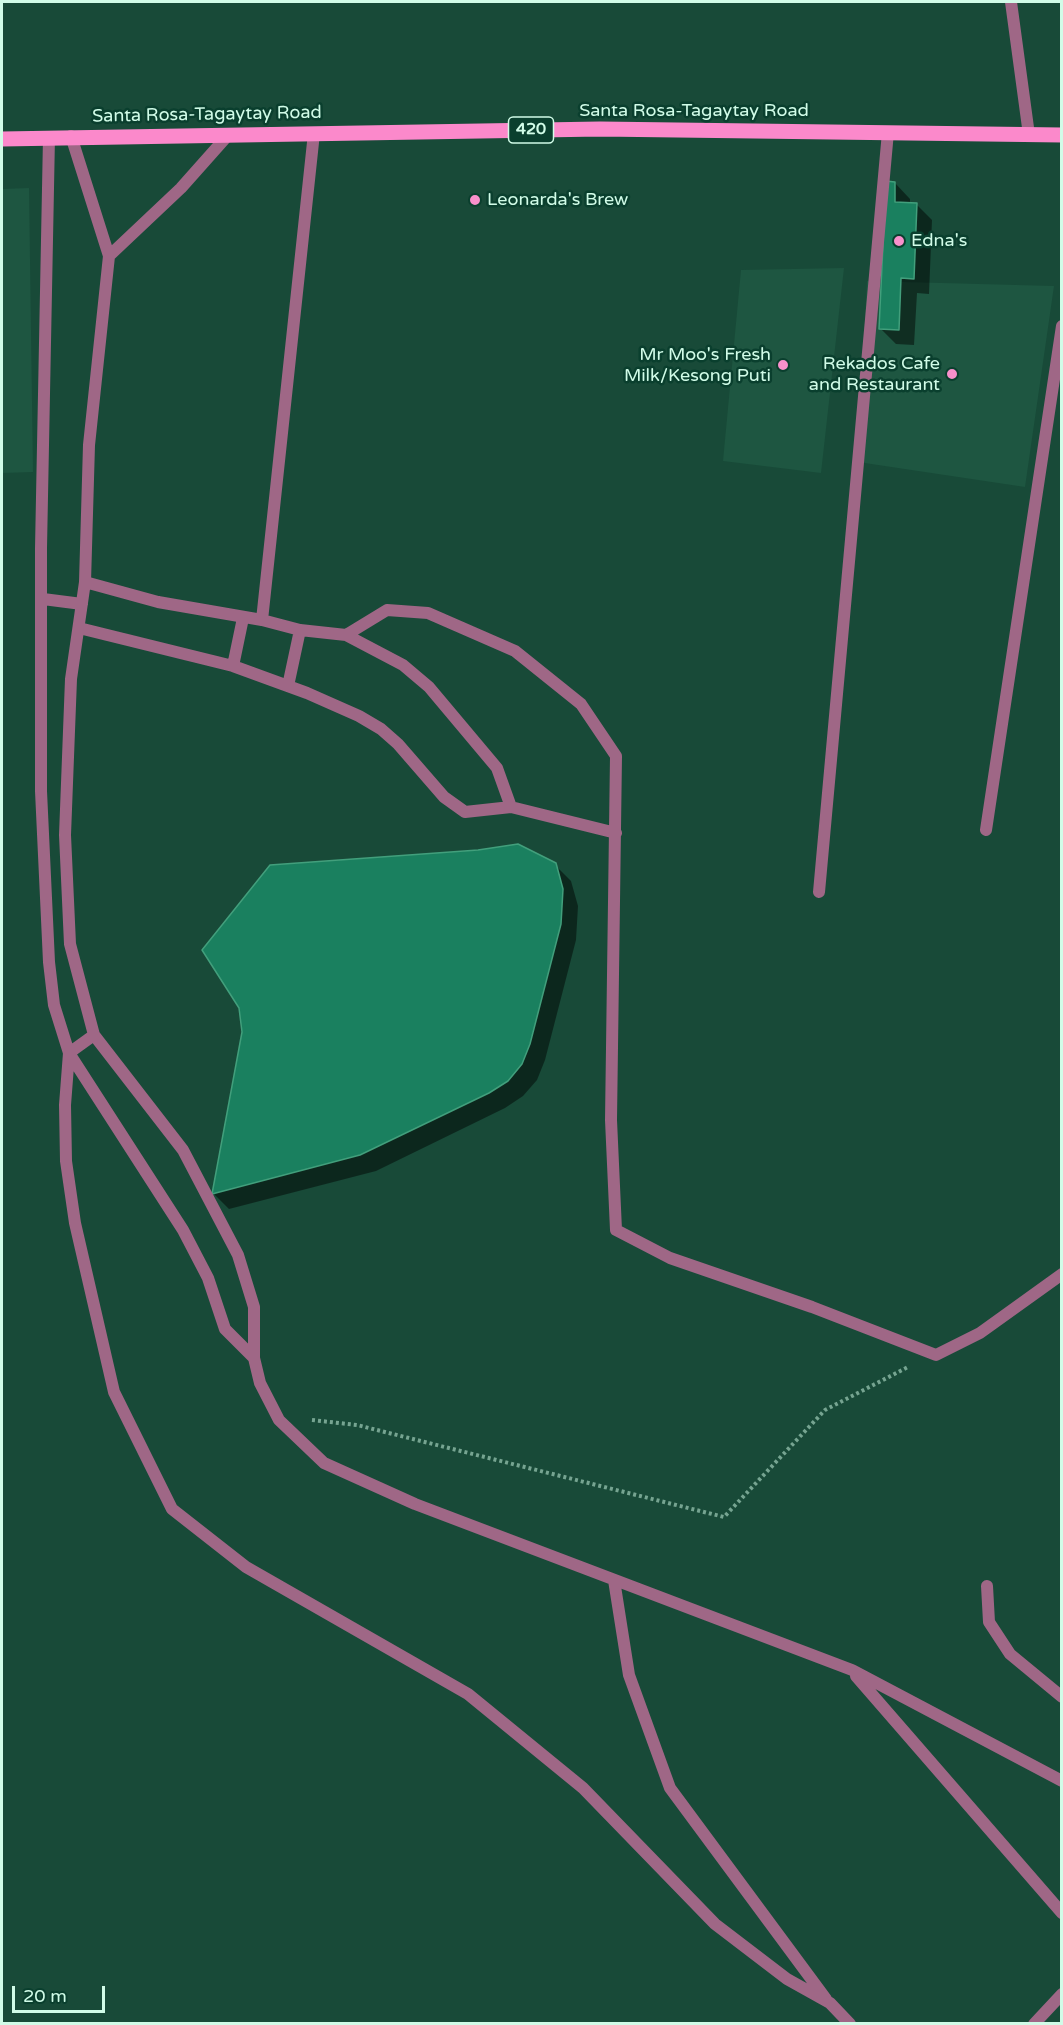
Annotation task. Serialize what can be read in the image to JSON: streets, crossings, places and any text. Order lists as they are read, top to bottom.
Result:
{
  "streets": {
    "main road": ["Santa Rosa-Tagaytay Road", "420"]
  },
  "places": [
    "Leonarda's Brew",
    "Edna's",
    "Mr Moo's Fresh Milk/Kesong Puti",
    "Rekados Cafe and Restaurant"
  ],
  "scale_bar": "20 m"
}
